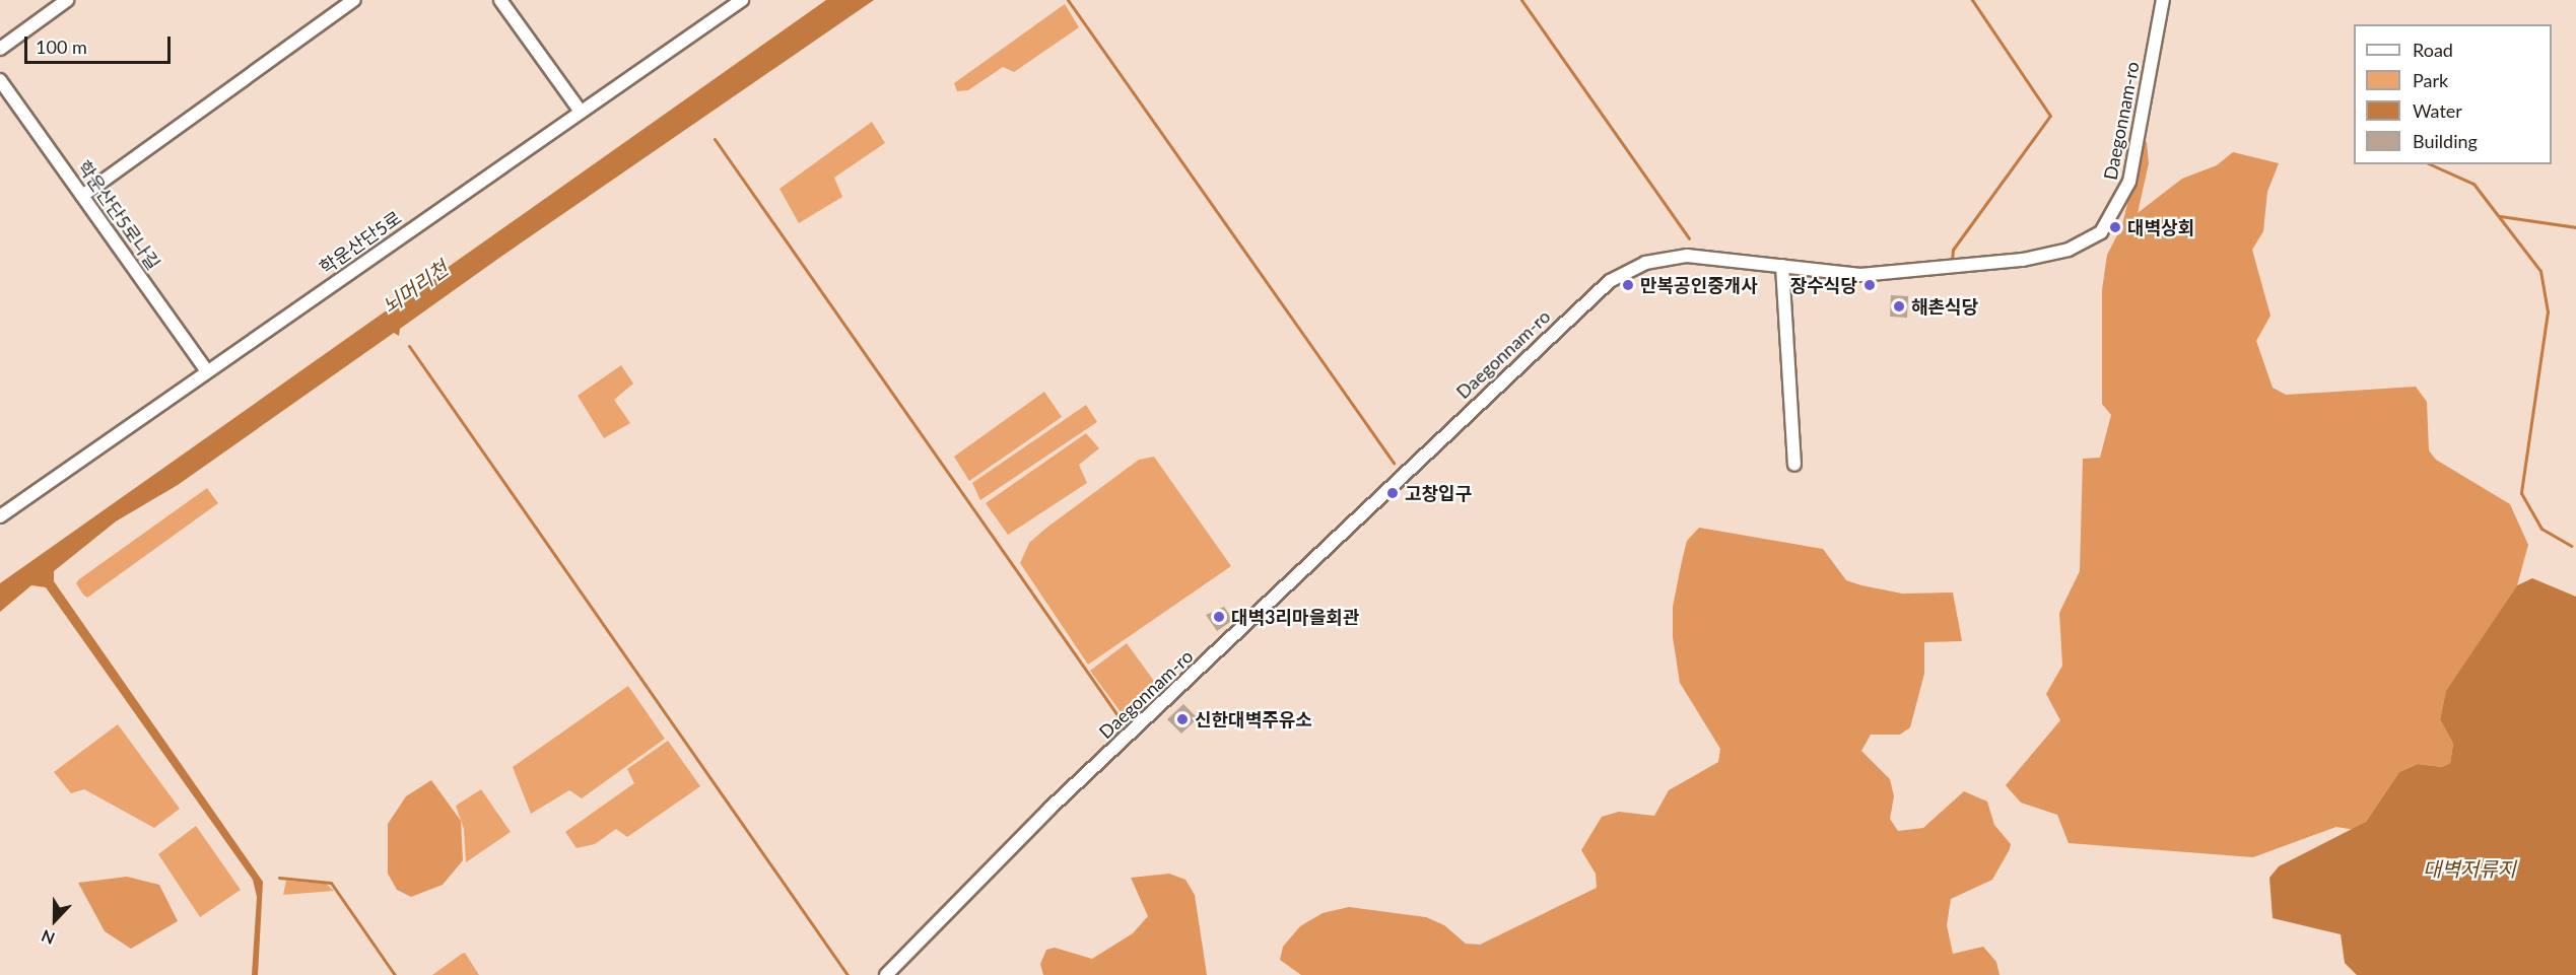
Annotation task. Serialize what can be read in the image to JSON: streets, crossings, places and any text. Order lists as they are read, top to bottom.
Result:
{
  "streets": {
    "street": ["Daegonnam-ro", "학운산단5로나길", "학운산단5로"]
  },
  "crossings": [
    ["학운산단5로나길", "학운산단5로"]
  ],
  "water": ["뇌머리천", "대벽저류지"],
  "places": [
    "대벽상회",
    "만복공인중개사",
    "장수식당",
    "해촌식당",
    "고창입구",
    "대벽3리마을회관",
    "신한대벽주유소"
  ],
  "legend": [
    "Road",
    "Park",
    "Water",
    "Building"
  ],
  "scale_bar": "100 m",
  "north": "bottom"
}
